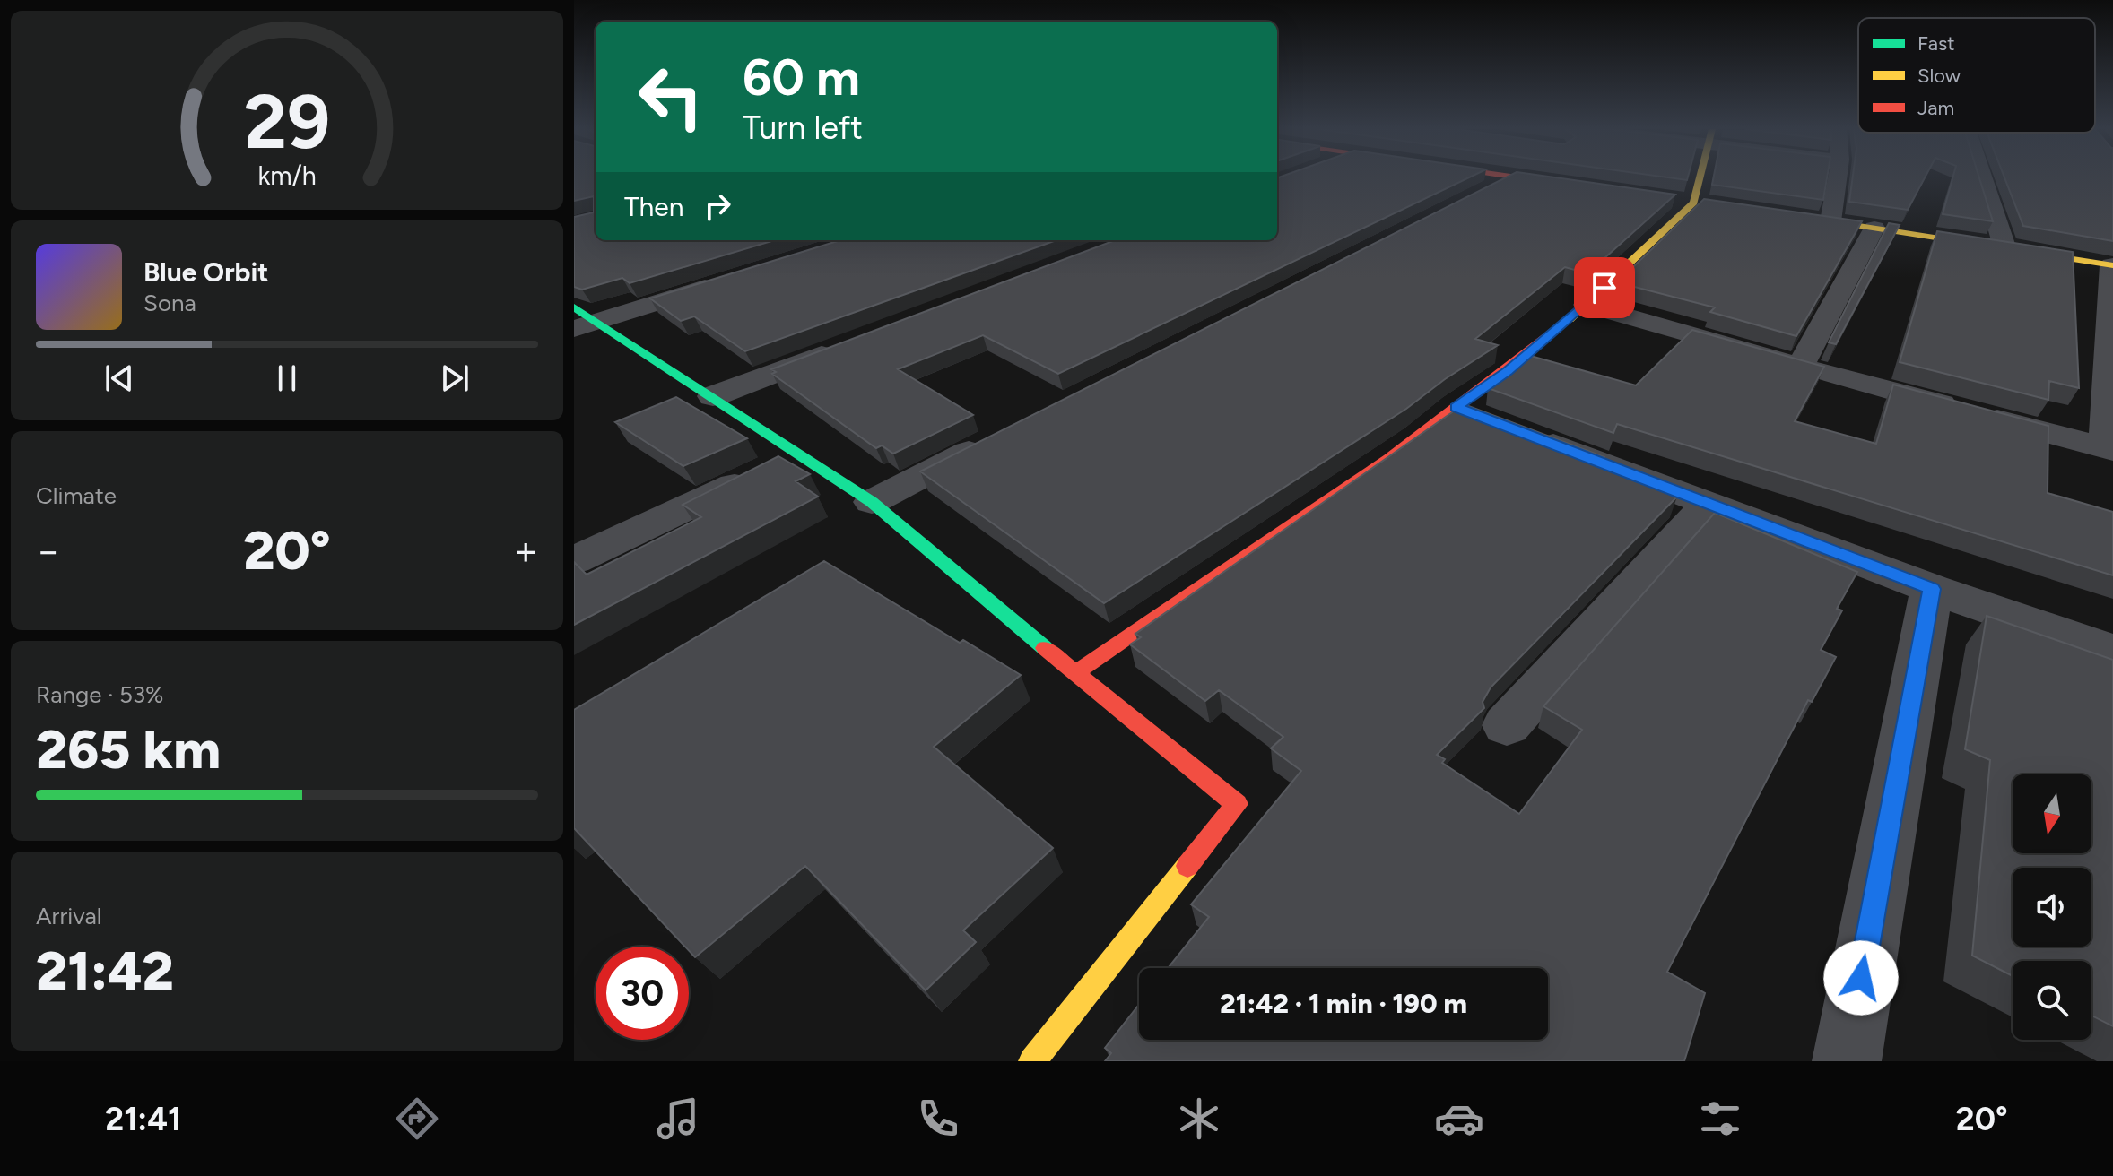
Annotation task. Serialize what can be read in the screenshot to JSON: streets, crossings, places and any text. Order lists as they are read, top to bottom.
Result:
{
  "legend": ["Fast", "Slow", "Jam"],
  "north": "bottom",
  "page": {
    "turn": ["60 m", "Turn left"],
    "then": "Then",
    "song": ["Blue Orbit", "Sona"],
    "tile": [
      "Climate",
      ["Range · 53%", "265 km"],
      ["Arrival", "21:42"]
    ],
    "heat": ["−", "20°", "+"],
    "limit": "30",
    "trip": "21:42 · 1 min · 190 m",
    "tabs": ["21:41", "20°"],
    "gauge": ["29", "km/h"]
  }
}
